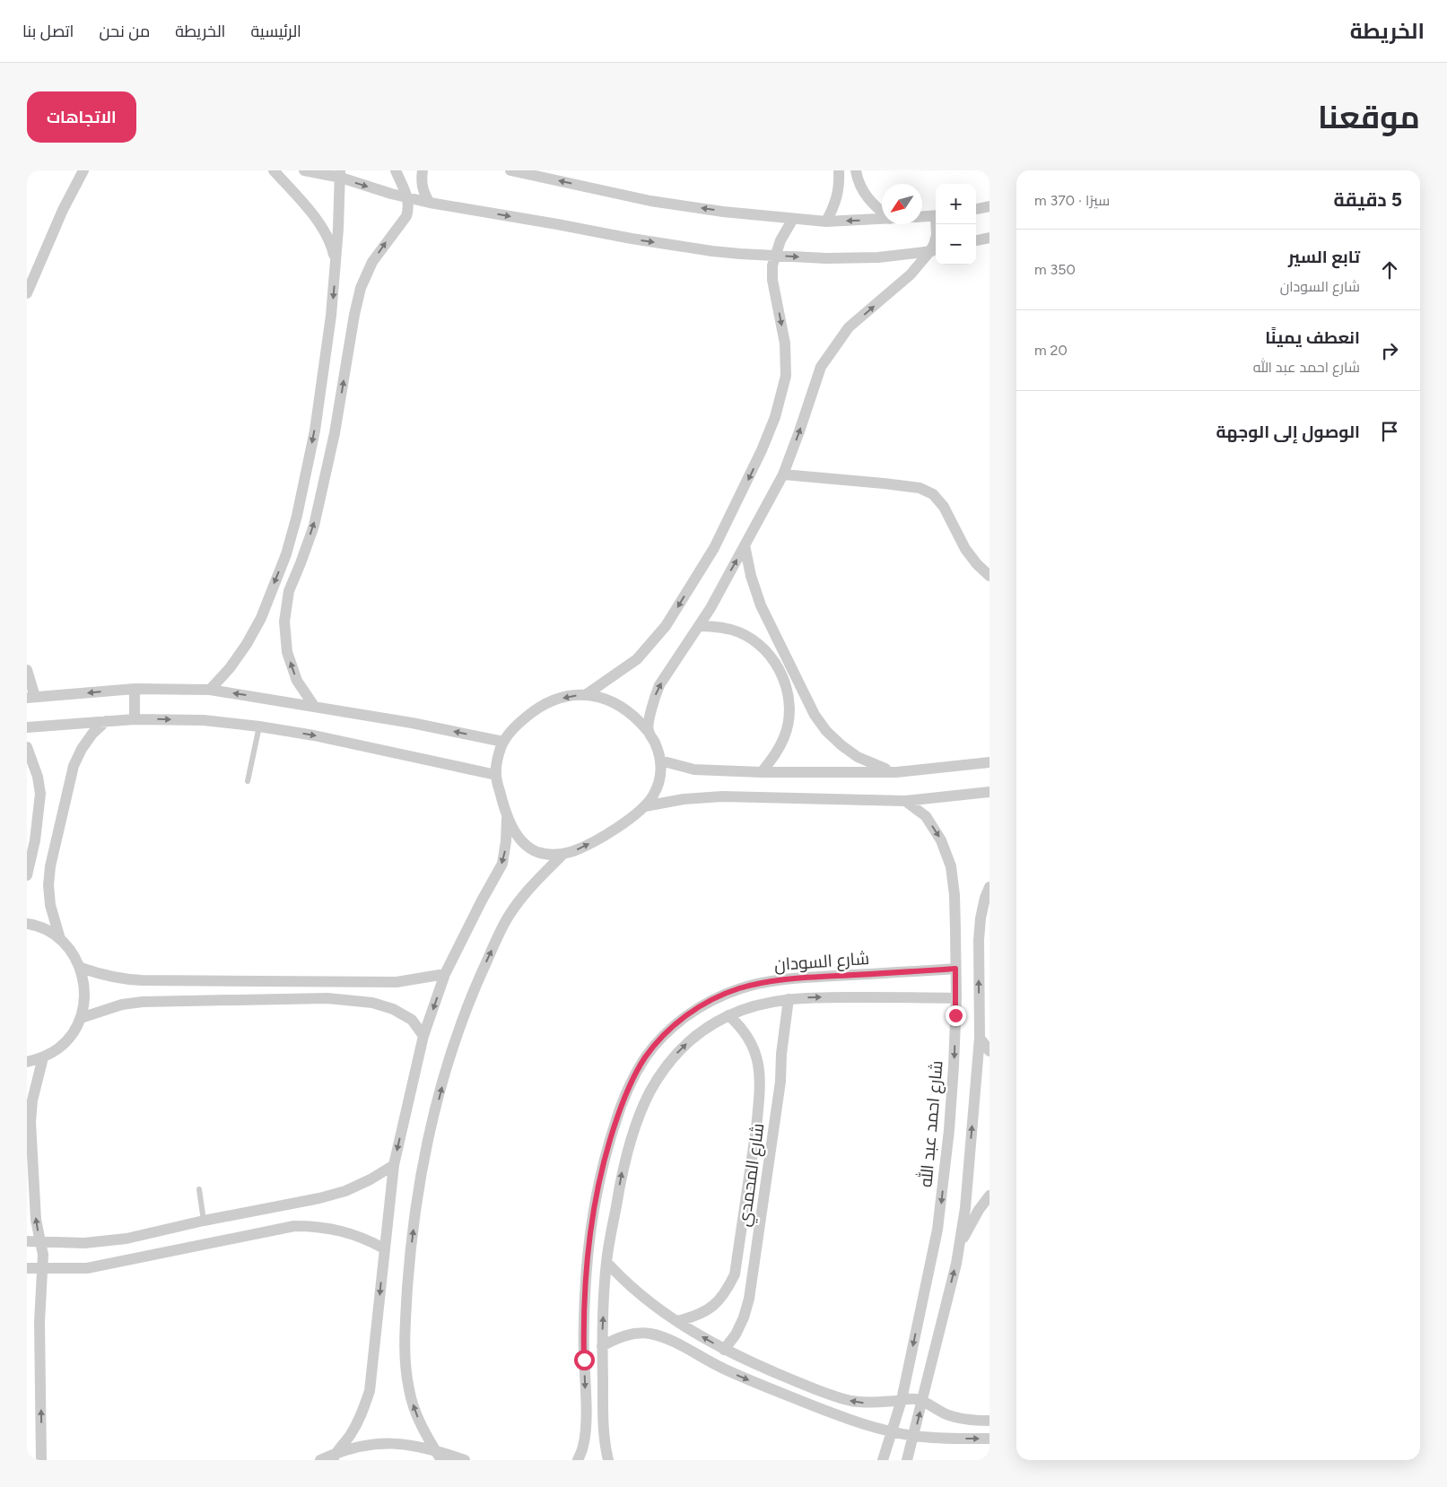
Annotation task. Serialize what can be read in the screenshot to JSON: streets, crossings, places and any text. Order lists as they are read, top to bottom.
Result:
{
  "streets": {
    "street": ["شارع السودان", "شارع احمد عبد الله", "شارع المحمدي"]
  },
  "crossings": [
    ["شارع السودان", "شارع احمد عبد الله"],
    ["شارع السودان", "شارع المحمدي"]
  ],
  "north": "bottom left",
  "page": {
    "header": "الخريطة",
    "nav": [
      "الرئيسية",
      "الخريطة",
      "من نحن",
      "اتصل بنا"
    ],
    "title": "موقعنا",
    "buttons": "الاتجاهات",
    "heading": ["5 دقيقة", "سيرًا · 370 m"],
    "map_buttons": ["+", "−"],
    "list": [
      ["تابع السير", "شارع السودان", "350 m"],
      ["انعطف يمينًا", "شارع احمد عبد الله", "20 m"],
      "الوصول إلى الوجهة"
    ]
  }
}
